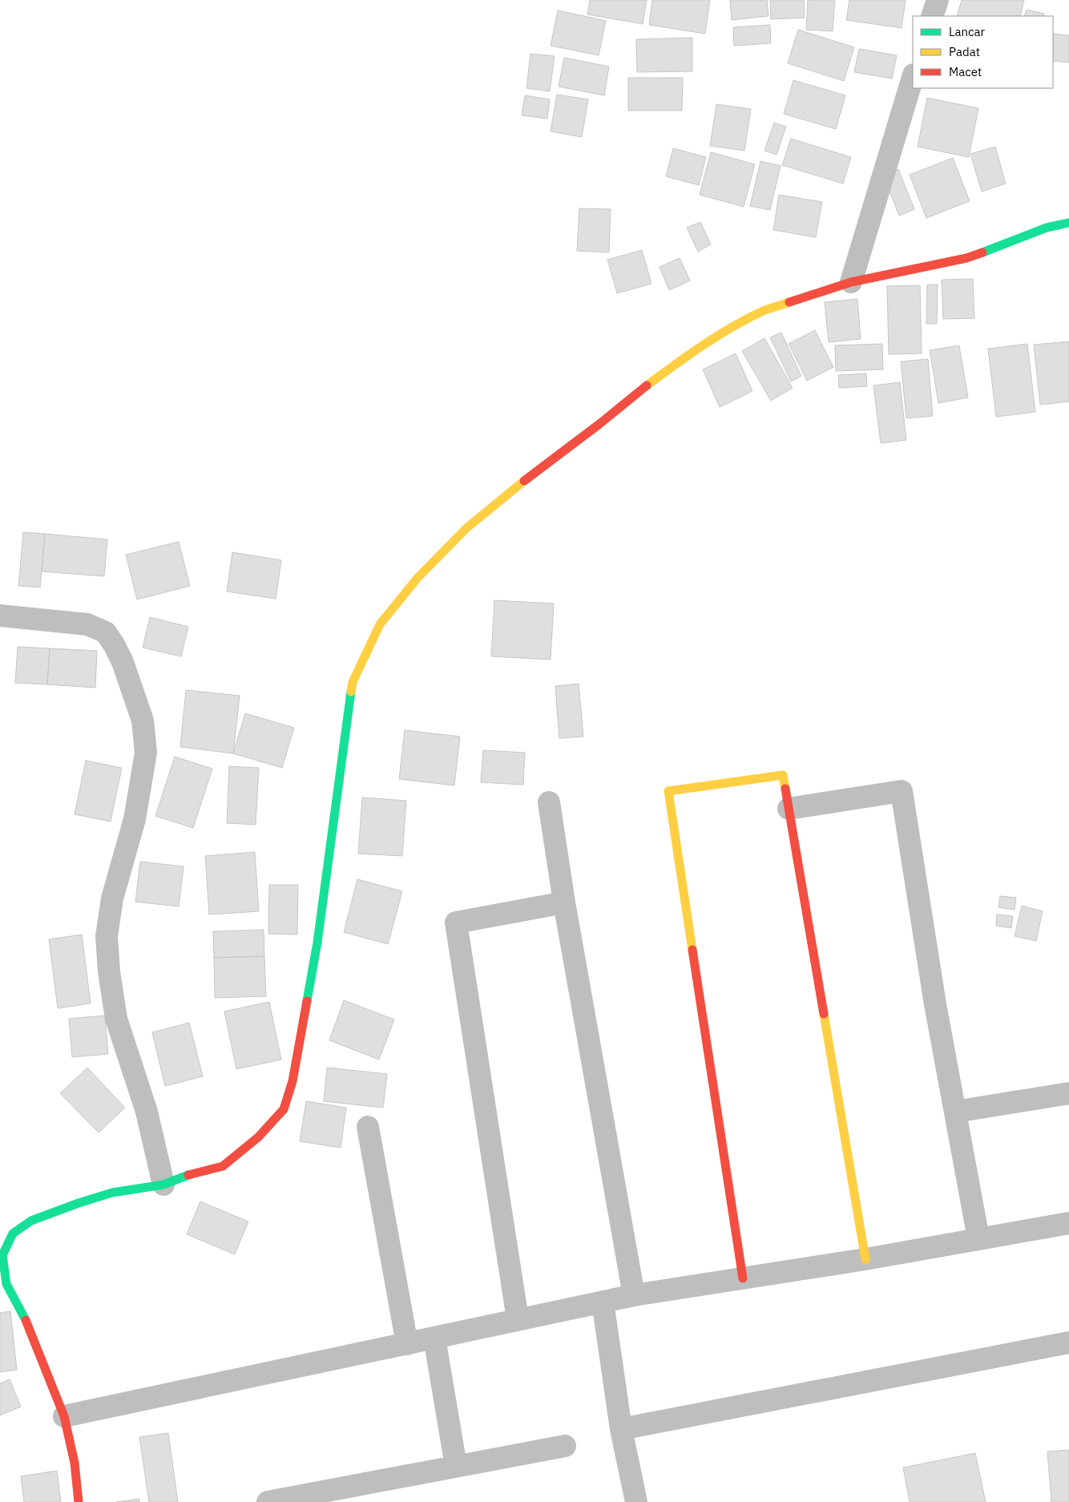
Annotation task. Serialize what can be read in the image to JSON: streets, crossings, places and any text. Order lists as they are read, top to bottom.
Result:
{
  "legend": ["Lancar", "Padat", "Macet"]
}
